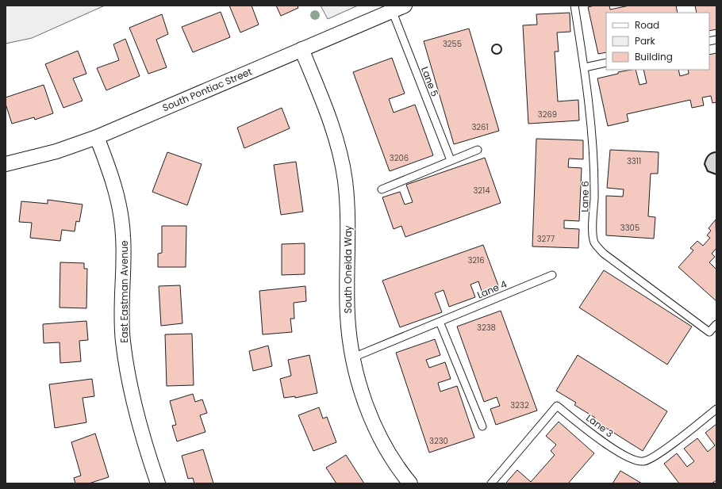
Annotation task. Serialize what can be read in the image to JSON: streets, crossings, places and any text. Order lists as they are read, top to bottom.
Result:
{
  "streets": {
    "street": ["South Pontiac Street", "South Oneida Way", "East Eastman Avenue"],
    "lane": [
      "Lane 5",
      "Lane 6",
      "Lane 4",
      "Lane 3"
    ]
  },
  "crossings": [
    ["Lane 5", "South Pontiac Street"],
    ["South Pontiac Street", "South Oneida Way"],
    ["South Pontiac Street", "East Eastman Avenue"],
    ["South Oneida Way", "Lane 4"]
  ],
  "house_numbers": [
    "3255",
    "3269",
    "3261",
    "3206",
    "3311",
    "3214",
    "3305",
    "3277",
    "3216",
    "3238",
    "3232",
    "3230"
  ],
  "legend": ["Road", "Park", "Building"]
}
